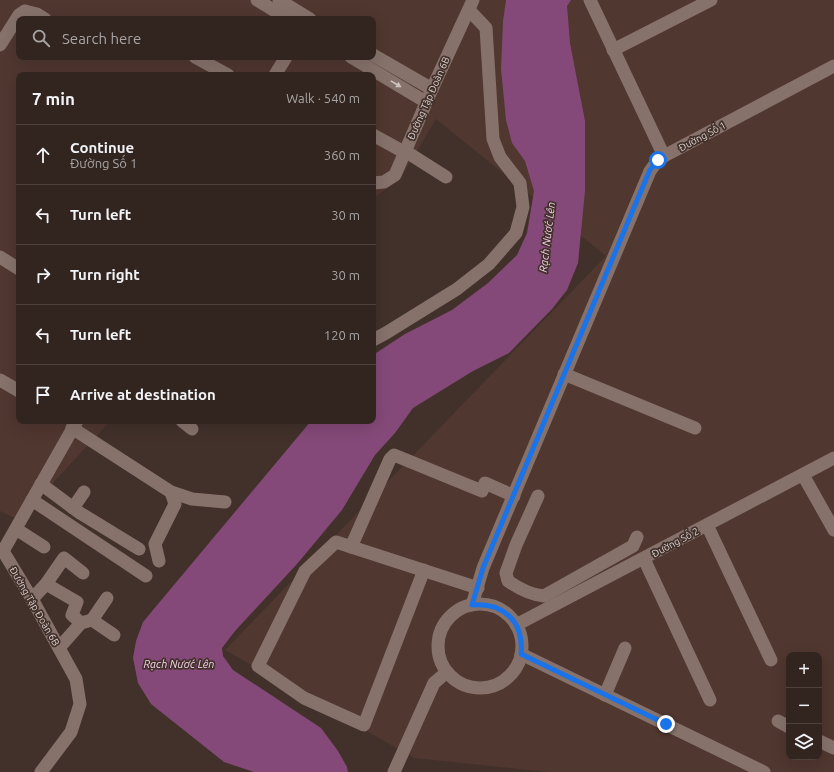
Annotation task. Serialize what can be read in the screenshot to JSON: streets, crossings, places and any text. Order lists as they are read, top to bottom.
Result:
{
  "streets": {
    "street": ["Đường Tập Đoàn 6B", "Đường Số 1", "Đường Số 2"]
  },
  "crossings": [
    ["Đường Số 1", "Đường Số 2"]
  ],
  "water": ["Rạch Nước Lên"],
  "page": {
    "search": "Search here",
    "heading": ["7 min", "Walk · 540 m"],
    "list": [
      ["Continue", "Đường Số 1", "360 m"],
      ["Turn left", "30 m"],
      ["Turn right", "30 m"],
      ["Turn left", "120 m"],
      "Arrive at destination"
    ],
    "map_buttons": ["+", "−"]
  }
}
